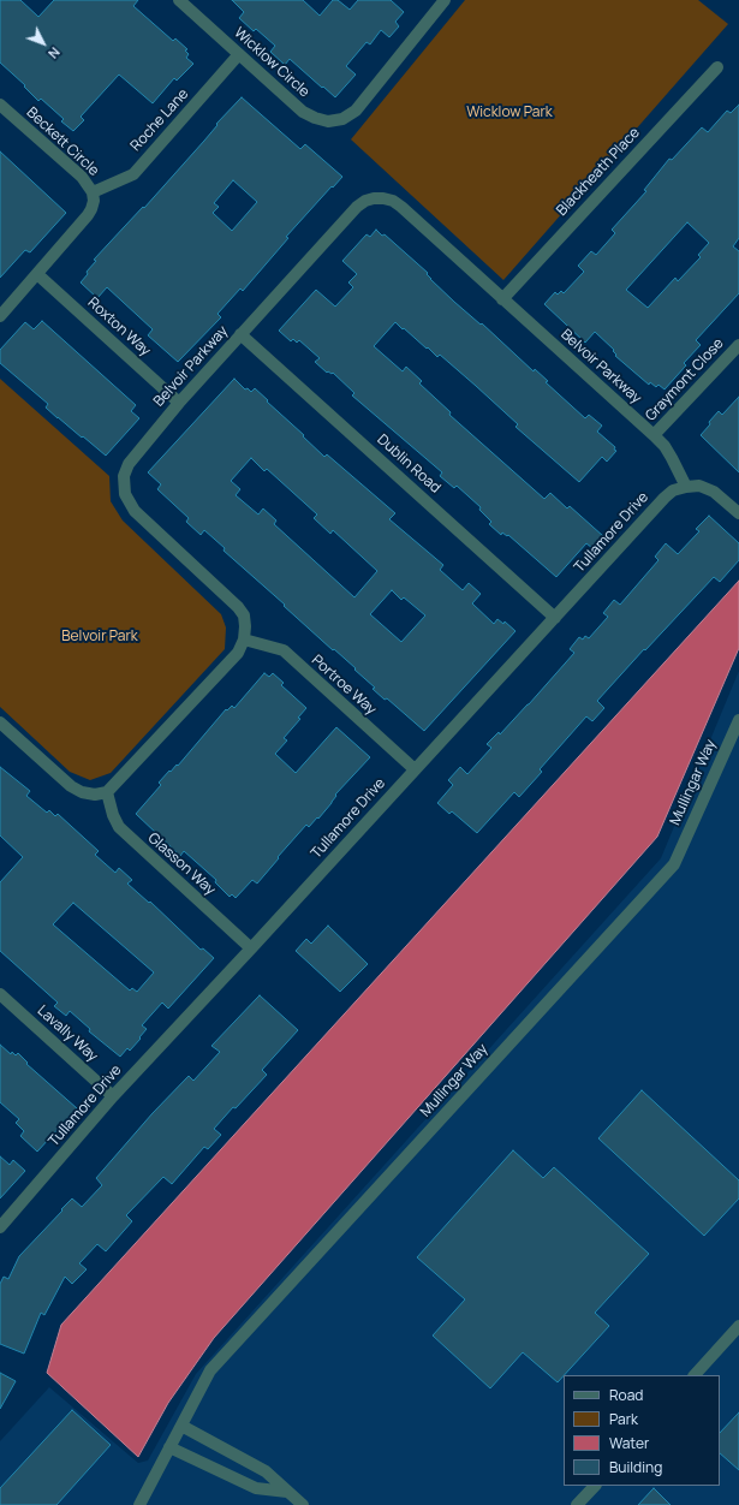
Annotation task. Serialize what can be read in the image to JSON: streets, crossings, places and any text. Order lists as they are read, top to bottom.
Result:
{
  "streets": {
    "street": [
      "Wicklow Circle",
      "Roche Lane",
      "Beckett Circle",
      "Blackheath Place",
      "Roxton Way",
      "Belvoir Parkway",
      "Graymont Close",
      "Dublin Road",
      "Tullamore Drive",
      "Portroe Way",
      "Mullingar Way",
      "Glasson Way",
      "Lavally Way"
    ]
  },
  "crossings": [
    ["Wicklow Circle", "Roche Lane"],
    ["Roche Lane", "Beckett Circle"],
    ["Beckett Circle", "Roxton Way"],
    ["Blackheath Place", "Belvoir Parkway"],
    ["Roxton Way", "Belvoir Parkway"],
    ["Belvoir Parkway", "Graymont Close"],
    ["Belvoir Parkway", "Dublin Road"],
    ["Belvoir Parkway", "Tullamore Drive"],
    ["Belvoir Parkway", "Portroe Way"],
    ["Dublin Road", "Tullamore Drive"],
    ["Tullamore Drive", "Portroe Way"],
    ["Tullamore Drive", "Glasson Way"],
    ["Tullamore Drive", "Lavally Way"]
  ],
  "parks": ["Wicklow Park", "Belvoir Park"],
  "legend": [
    "Road",
    "Park",
    "Water",
    "Building"
  ],
  "north": "bottom right"
}
